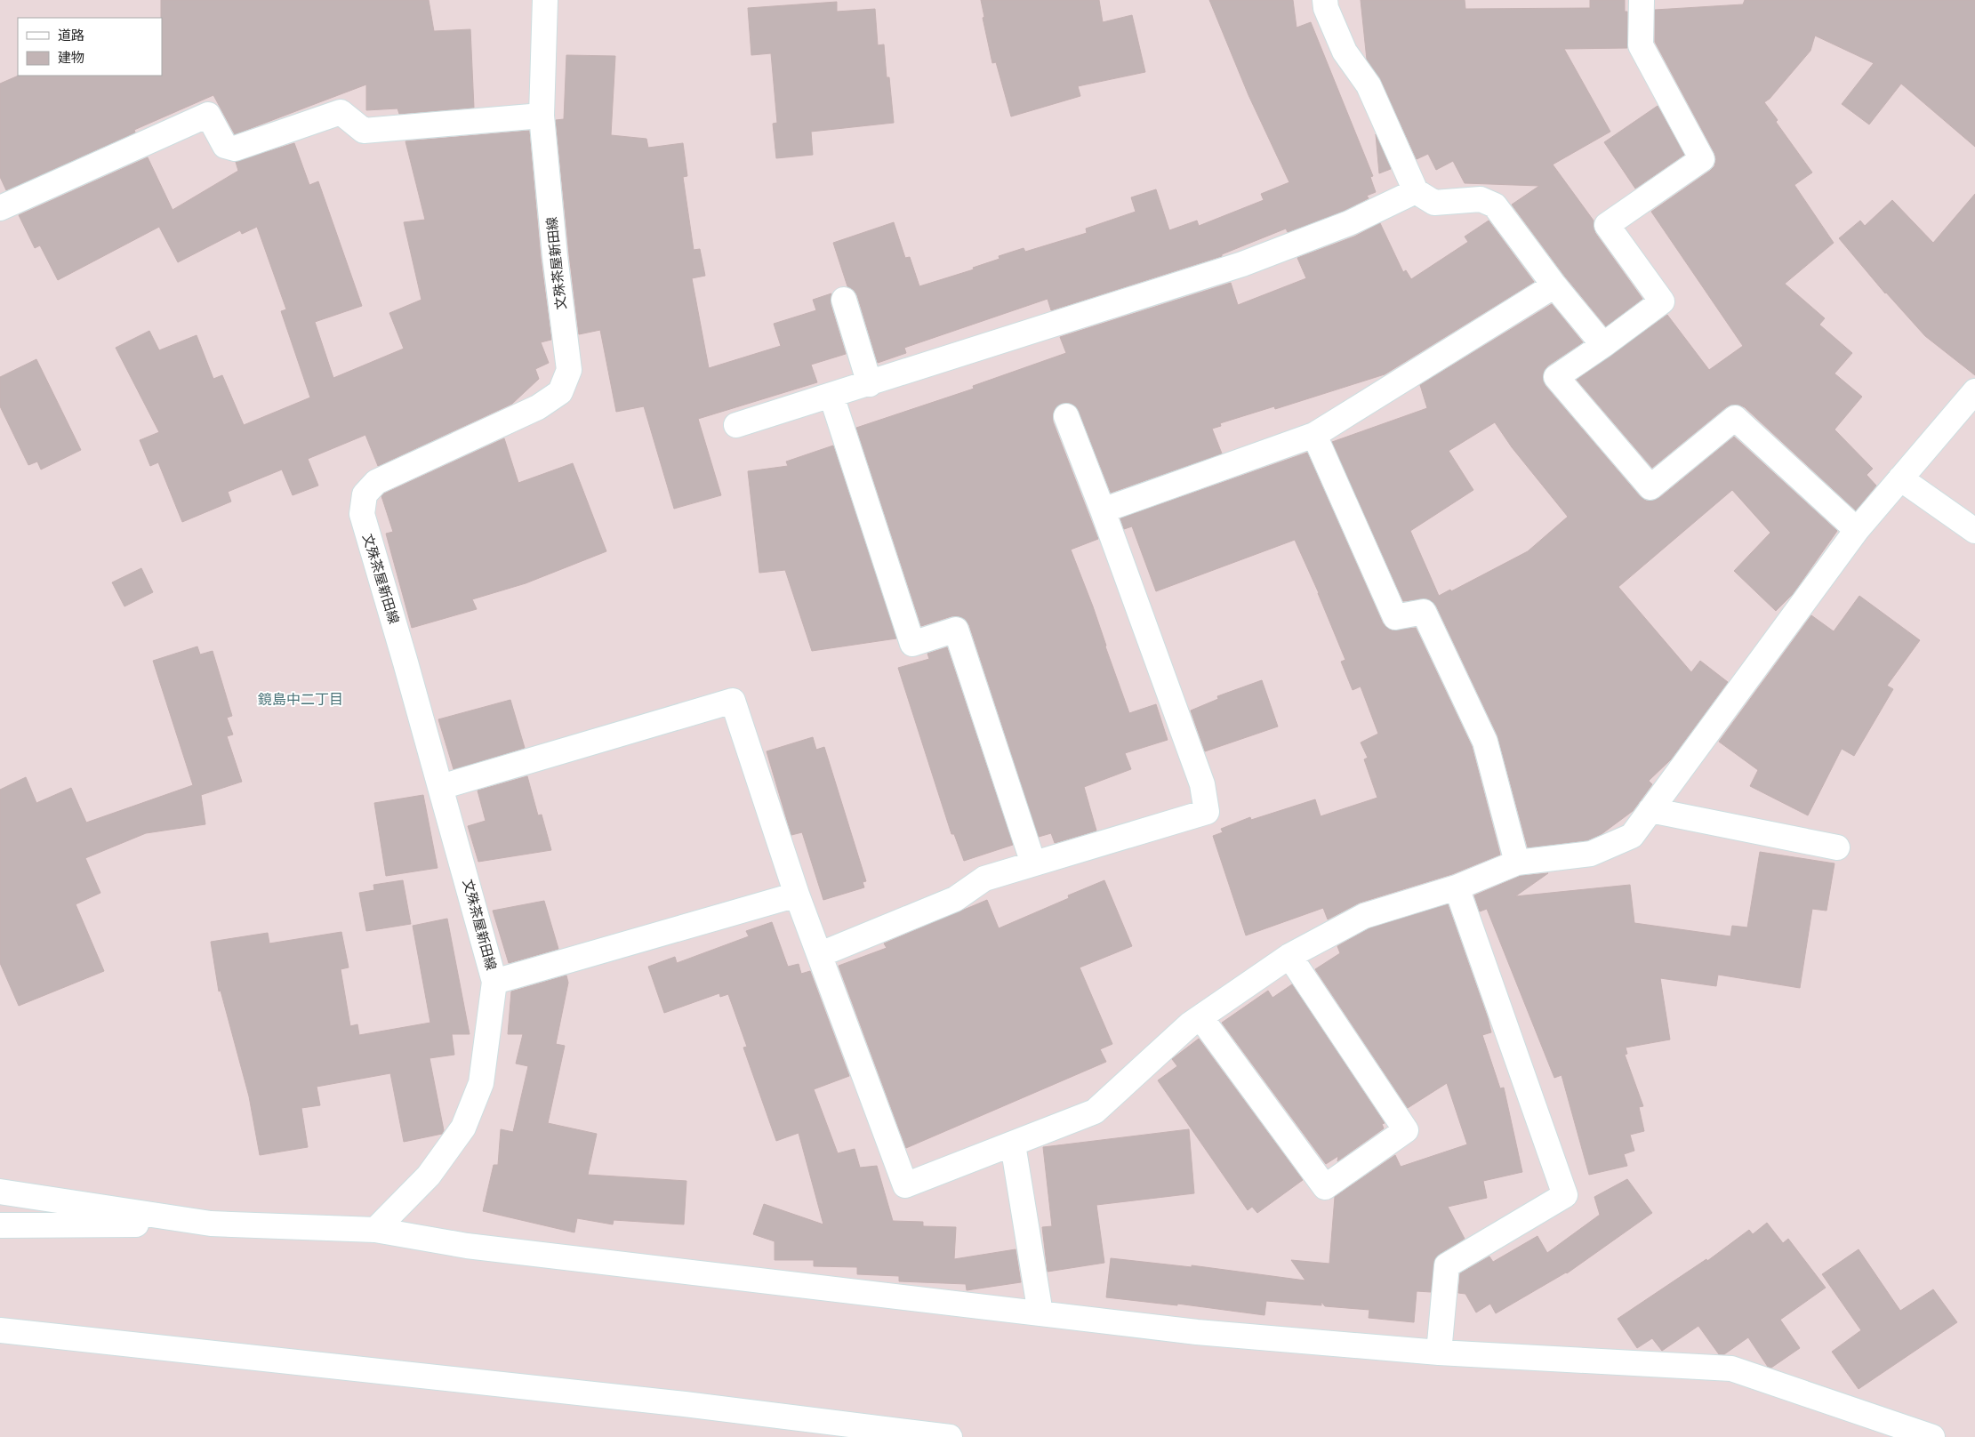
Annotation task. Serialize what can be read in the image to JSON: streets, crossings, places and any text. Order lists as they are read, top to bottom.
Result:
{
  "streets": {
    "street": ["文殊茶屋新田線"]
  },
  "districts": ["鏡島中二丁目"],
  "legend": ["道路", "建物"]
}
